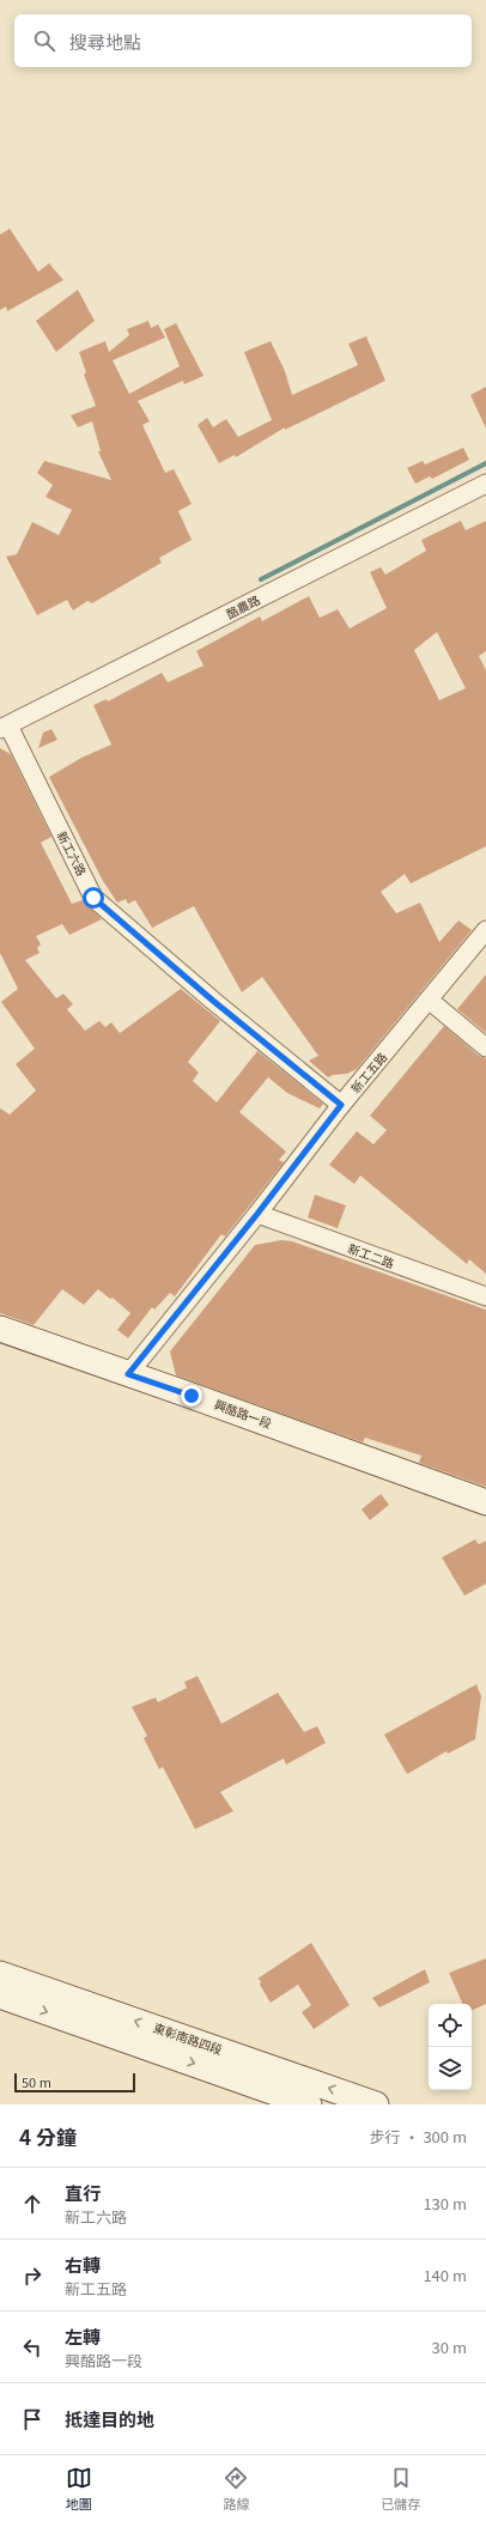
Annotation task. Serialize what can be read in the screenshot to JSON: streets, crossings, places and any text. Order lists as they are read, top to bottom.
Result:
{
  "streets": {
    "street": [
      "酪農路",
      "新工六路",
      "新工五路",
      "新工二路",
      "興酪路一段",
      "東彰南路四段"
    ]
  },
  "crossings": [
    ["酪農路", "新工六路"],
    ["新工六路", "新工五路"],
    ["新工五路", "新工二路"],
    ["新工五路", "興酪路一段"]
  ],
  "scale_bar": "50 m",
  "page": {
    "search": "搜尋地點",
    "scale": "50 m",
    "heading": ["4 分鐘", "步行 · 300 m"],
    "list": [
      ["直行", "新工六路", "130 m"],
      ["右轉", "新工五路", "140 m"],
      ["左轉", "興酪路一段", "30 m"],
      "抵達目的地"
    ],
    "nav": ["地圖", "路線", "已儲存"]
  }
}
